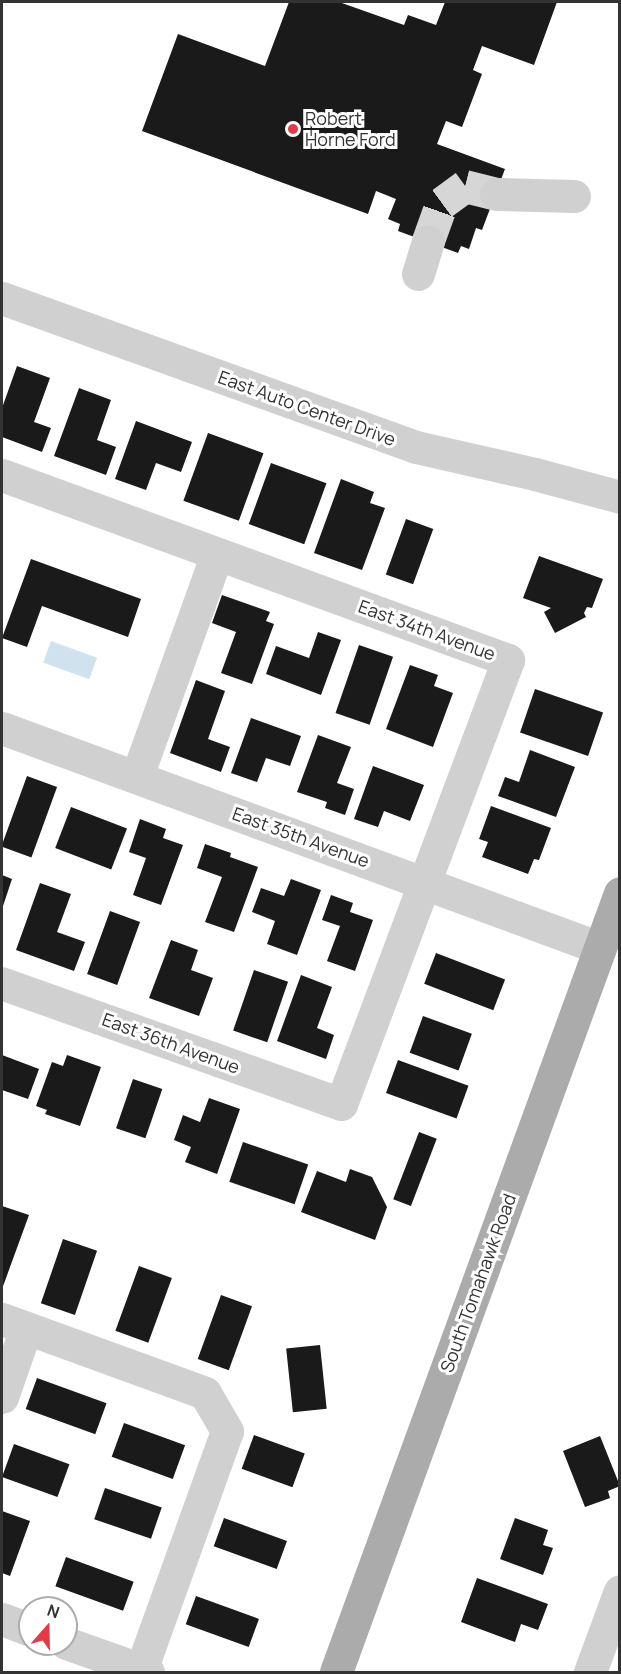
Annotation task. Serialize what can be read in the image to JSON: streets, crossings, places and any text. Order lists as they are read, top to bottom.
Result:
{
  "streets": {
    "main road": ["South Tomahawk Road"],
    "street": [
      "East Auto Center Drive",
      "East 34th Avenue",
      "East 35th Avenue",
      "East 36th Avenue"
    ]
  },
  "crossings": [
    ["East 34th Avenue", "East 35th Avenue"],
    ["East 34th Avenue", "East 36th Avenue"],
    ["East 35th Avenue", "South Tomahawk Road"]
  ],
  "places": ["Robert Horne Ford"],
  "north": "top"
}
